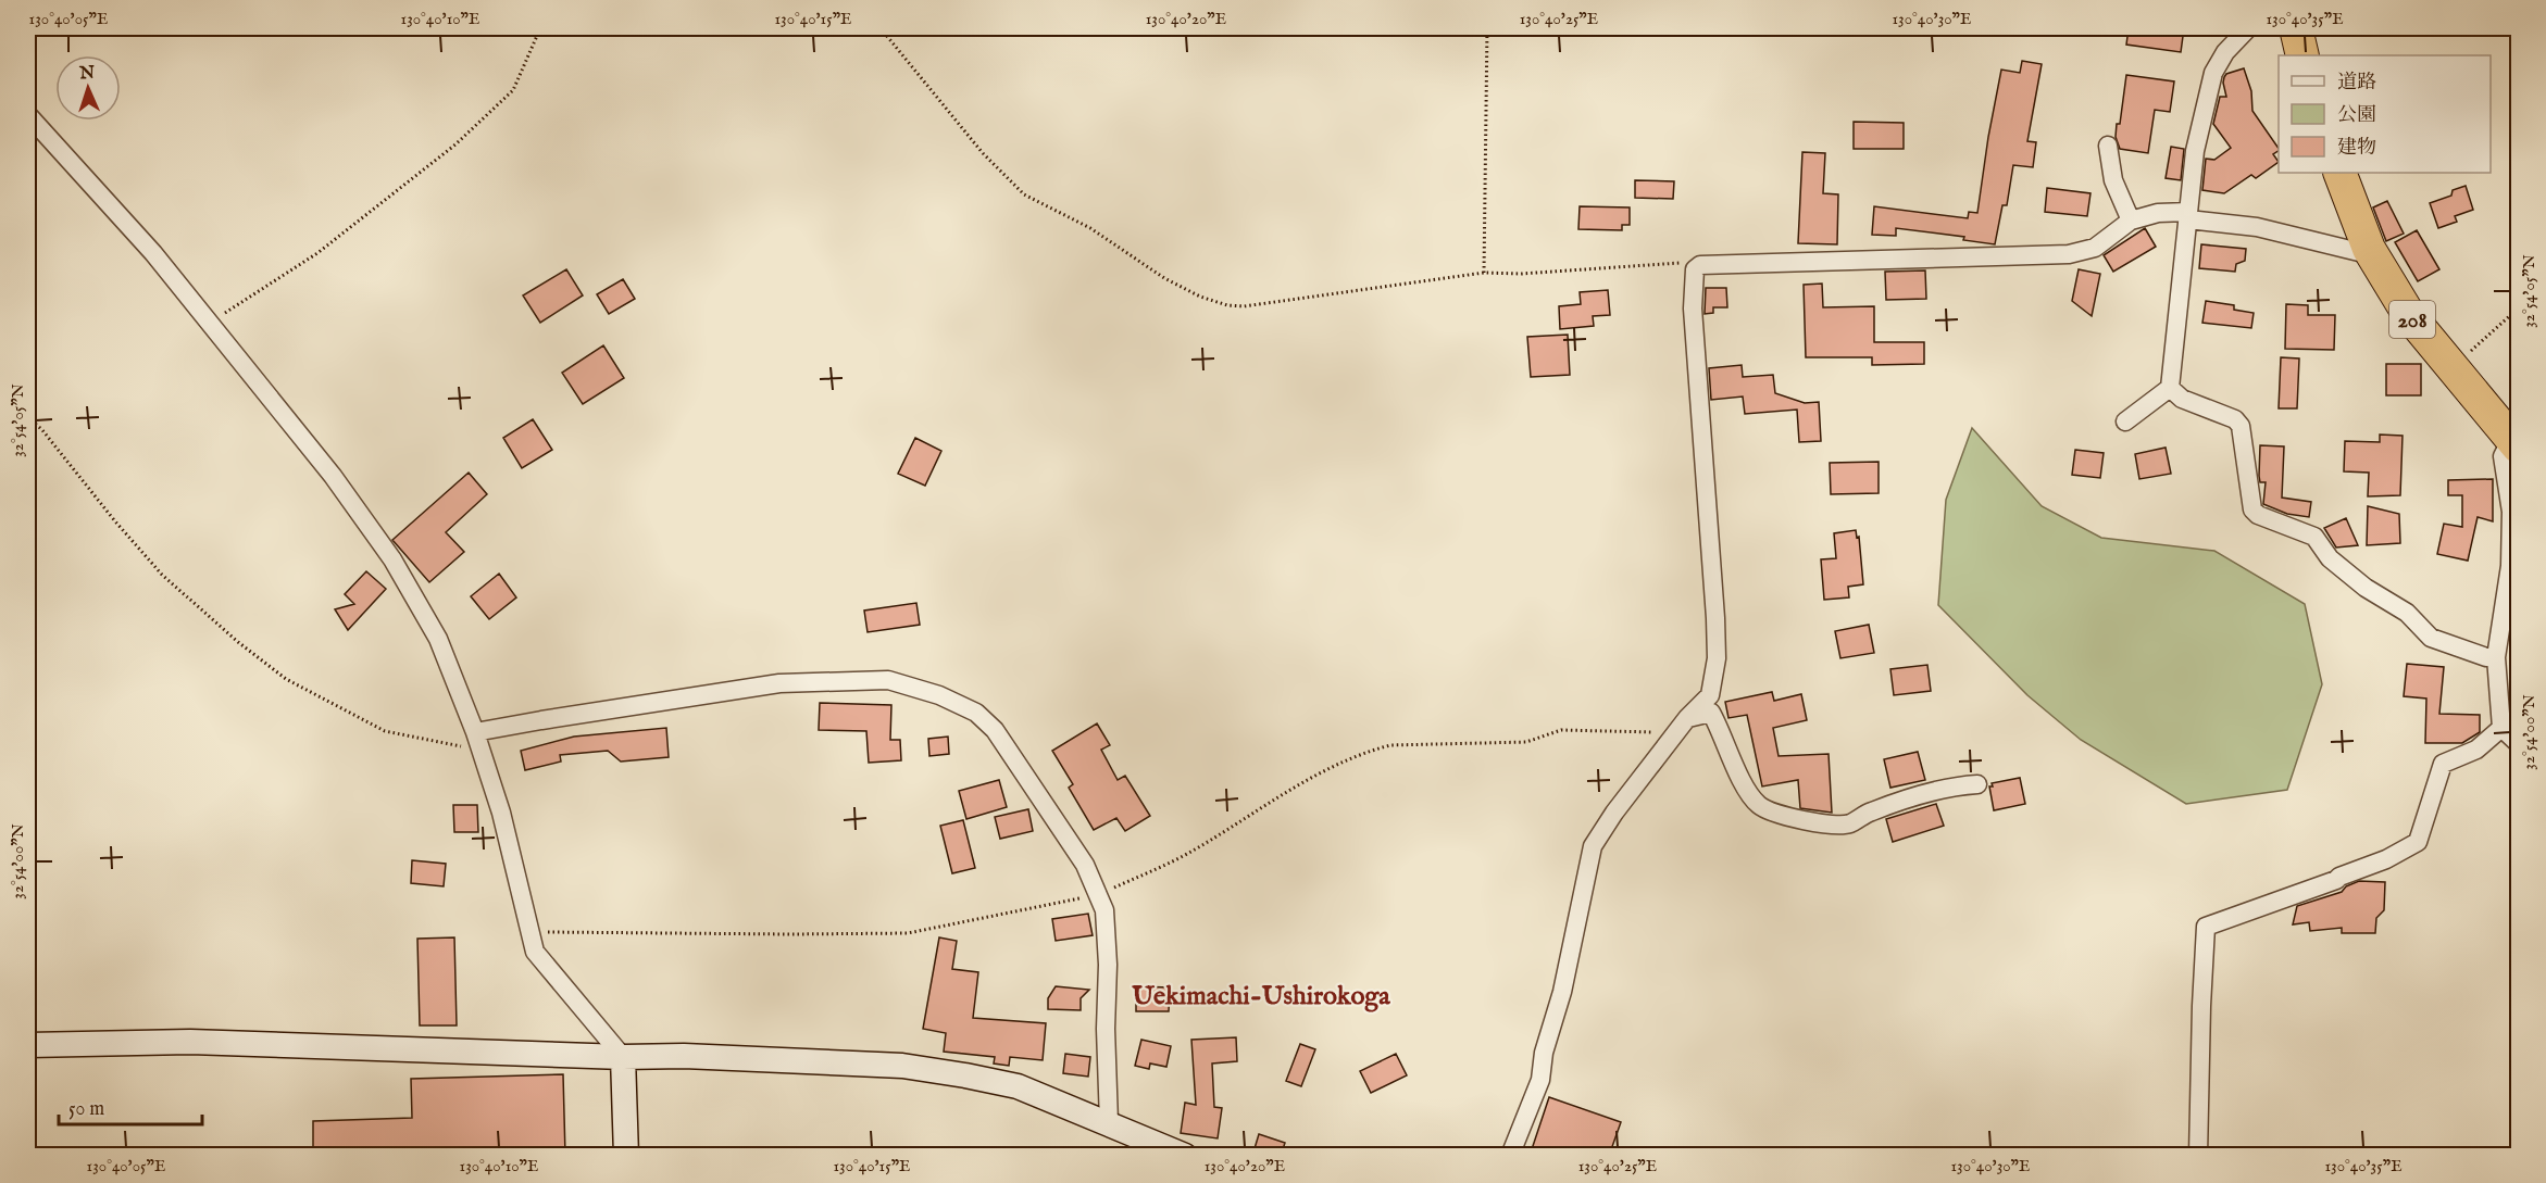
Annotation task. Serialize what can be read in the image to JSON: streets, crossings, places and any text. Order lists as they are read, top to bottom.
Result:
{
  "streets": {
    "highway": ["208"]
  },
  "districts": ["Uekimachi-Ushirokoga"],
  "legend": ["道路", "公園", "建物"],
  "scale_bar": "50 m",
  "north": "top",
  "coordinates": [
    "130°40'05\"E",
    "130°40'10\"E",
    "130°40'15\"E",
    "130°40'20\"E",
    "130°40'25\"E",
    "130°40'30\"E",
    "130°40'35\"E",
    "32°54'05\"N",
    "32°54'00\"N"
  ]
}
